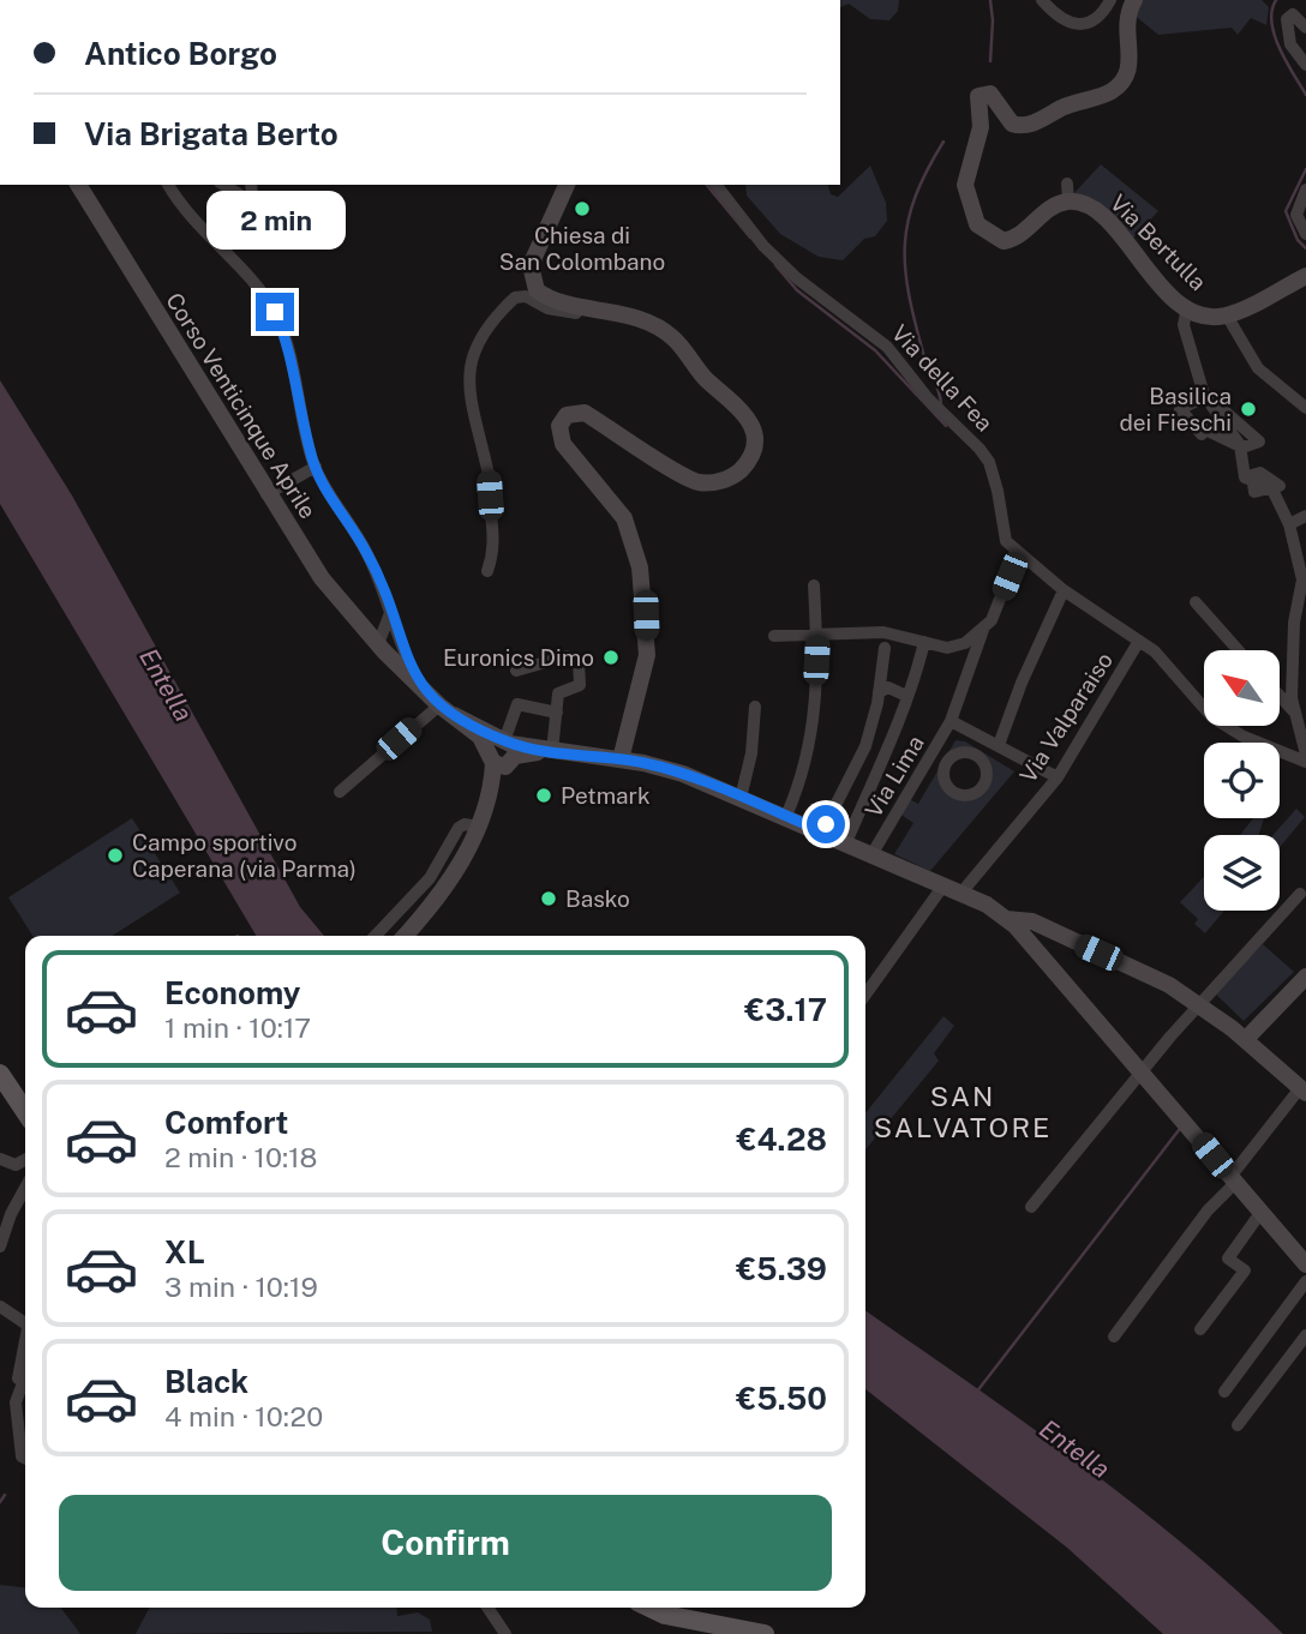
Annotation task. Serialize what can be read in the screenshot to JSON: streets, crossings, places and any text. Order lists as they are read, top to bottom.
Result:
{
  "streets": {
    "street": [
      "Via Bertulla",
      "Via della Fea",
      "Corso Venticinque Aprile",
      "Via Valparaiso",
      "Via Lima"
    ]
  },
  "crossings": [
    ["Via della Fea", "Via Valparaiso"],
    ["Via della Fea", "Via Lima"],
    ["Corso Venticinque Aprile", "Via Valparaiso"],
    ["Corso Venticinque Aprile", "Via Lima"]
  ],
  "districts": ["SAN SALVATORE"],
  "water": ["Entella"],
  "places": [
    "Chiesa di San Colombano",
    "Basilica dei Fieschi",
    "Euronics Dimo",
    "Petmark",
    "Campo sportivo Caperana (via Parma)",
    "Basko"
  ],
  "north": "top left",
  "page": {
    "banner": ["Antico Borgo", "Via Brigata Berto"],
    "bubble": "2 min",
    "list": [
      {
        "name": "Economy",
        "note": "1 min · 10:17",
        "value": "€3.17"
      },
      {
        "name": "Comfort",
        "note": "2 min · 10:18",
        "value": "€4.28"
      },
      {
        "name": "XL",
        "note": "3 min · 10:19",
        "value": "€5.39"
      },
      {
        "name": "Black",
        "note": "4 min · 10:20",
        "value": "€5.50"
      }
    ],
    "buttons": "Confirm"
  }
}
